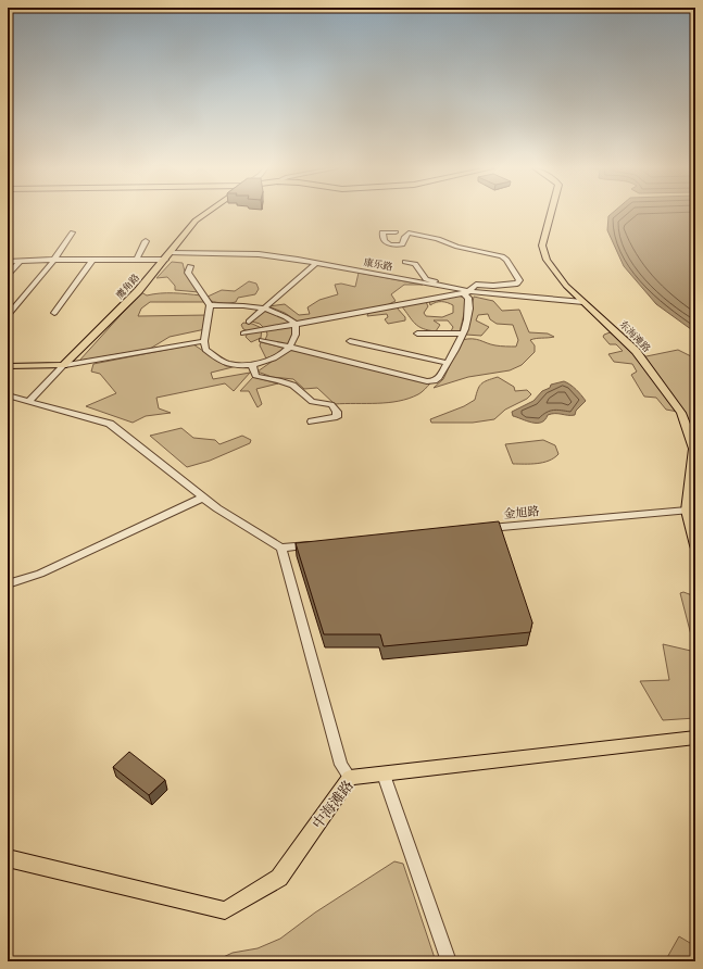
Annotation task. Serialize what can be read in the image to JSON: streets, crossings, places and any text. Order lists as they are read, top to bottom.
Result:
{
  "streets": {
    "main road": ["鹰角路", "东海滩路", "中海滩路"],
    "street": ["康乐路", "金旭路"]
  },
  "crossings": [
    ["康乐路", "鹰角路"],
    ["康乐路", "东海滩路"],
    ["东海滩路", "金旭路"]
  ]
}
